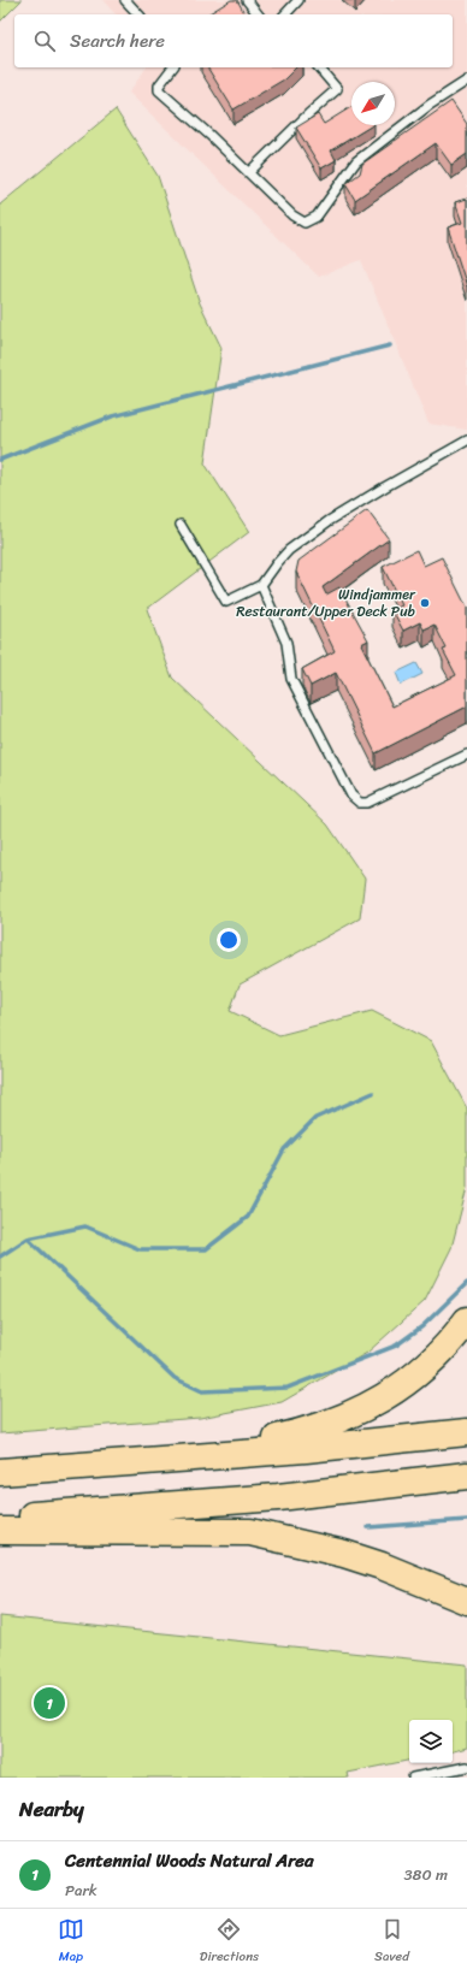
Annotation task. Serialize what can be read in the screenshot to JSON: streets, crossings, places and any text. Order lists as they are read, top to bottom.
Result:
{
  "places": ["Windjammer Restaurant/Upper Deck Pub"],
  "north": "bottom left",
  "page": {
    "search": "Search here",
    "pins": "1",
    "heading": "Nearby",
    "list": [
      {
        "mark": "1",
        "name": "Centennial Woods Natural Area",
        "note": "Park",
        "value": "380 m"
      }
    ],
    "nav": ["Map", "Directions", "Saved"]
  }
}
